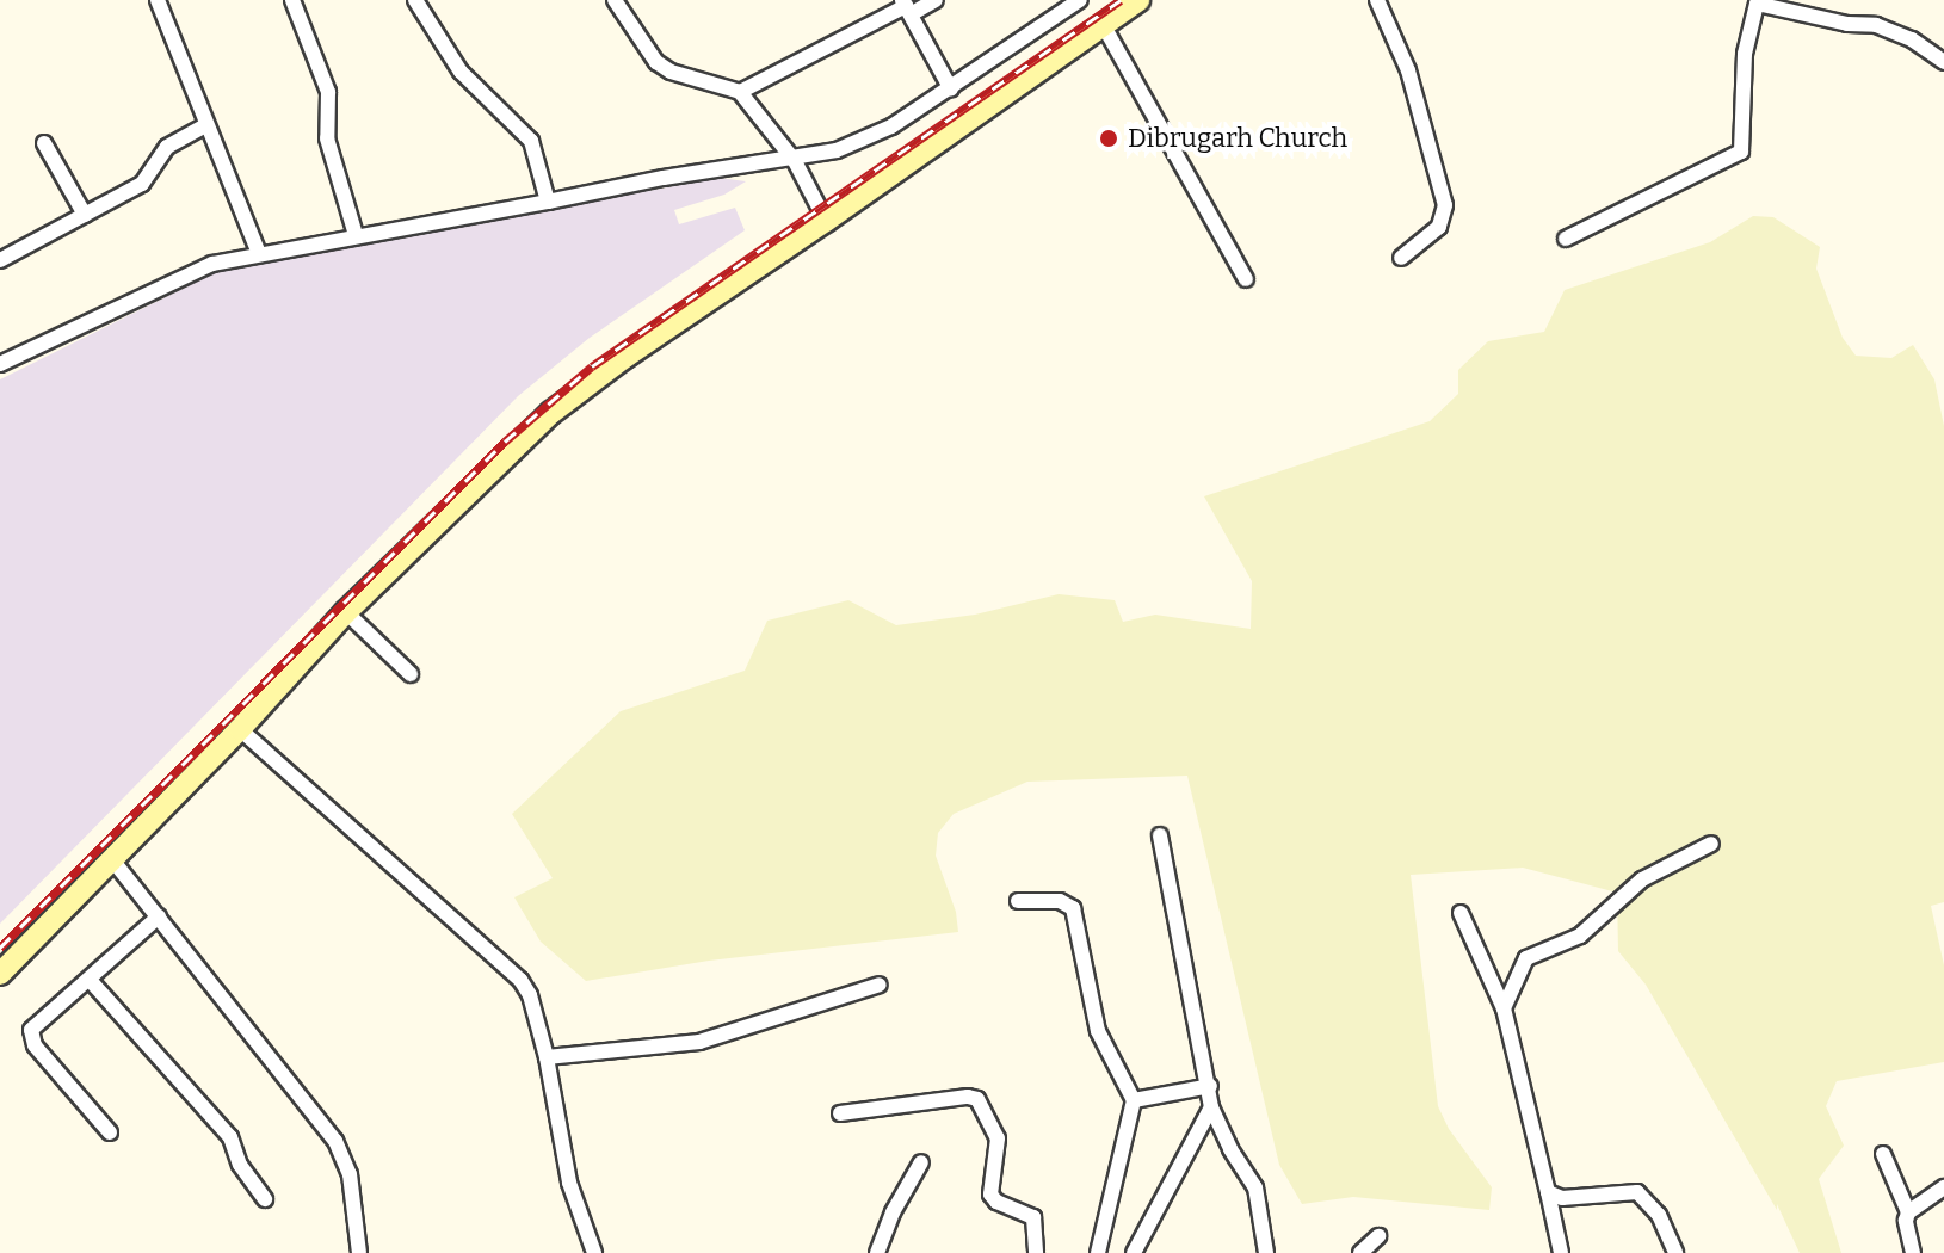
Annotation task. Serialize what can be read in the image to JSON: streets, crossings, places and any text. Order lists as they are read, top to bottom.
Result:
{
  "places": ["Dibrugarh Church"]
}
